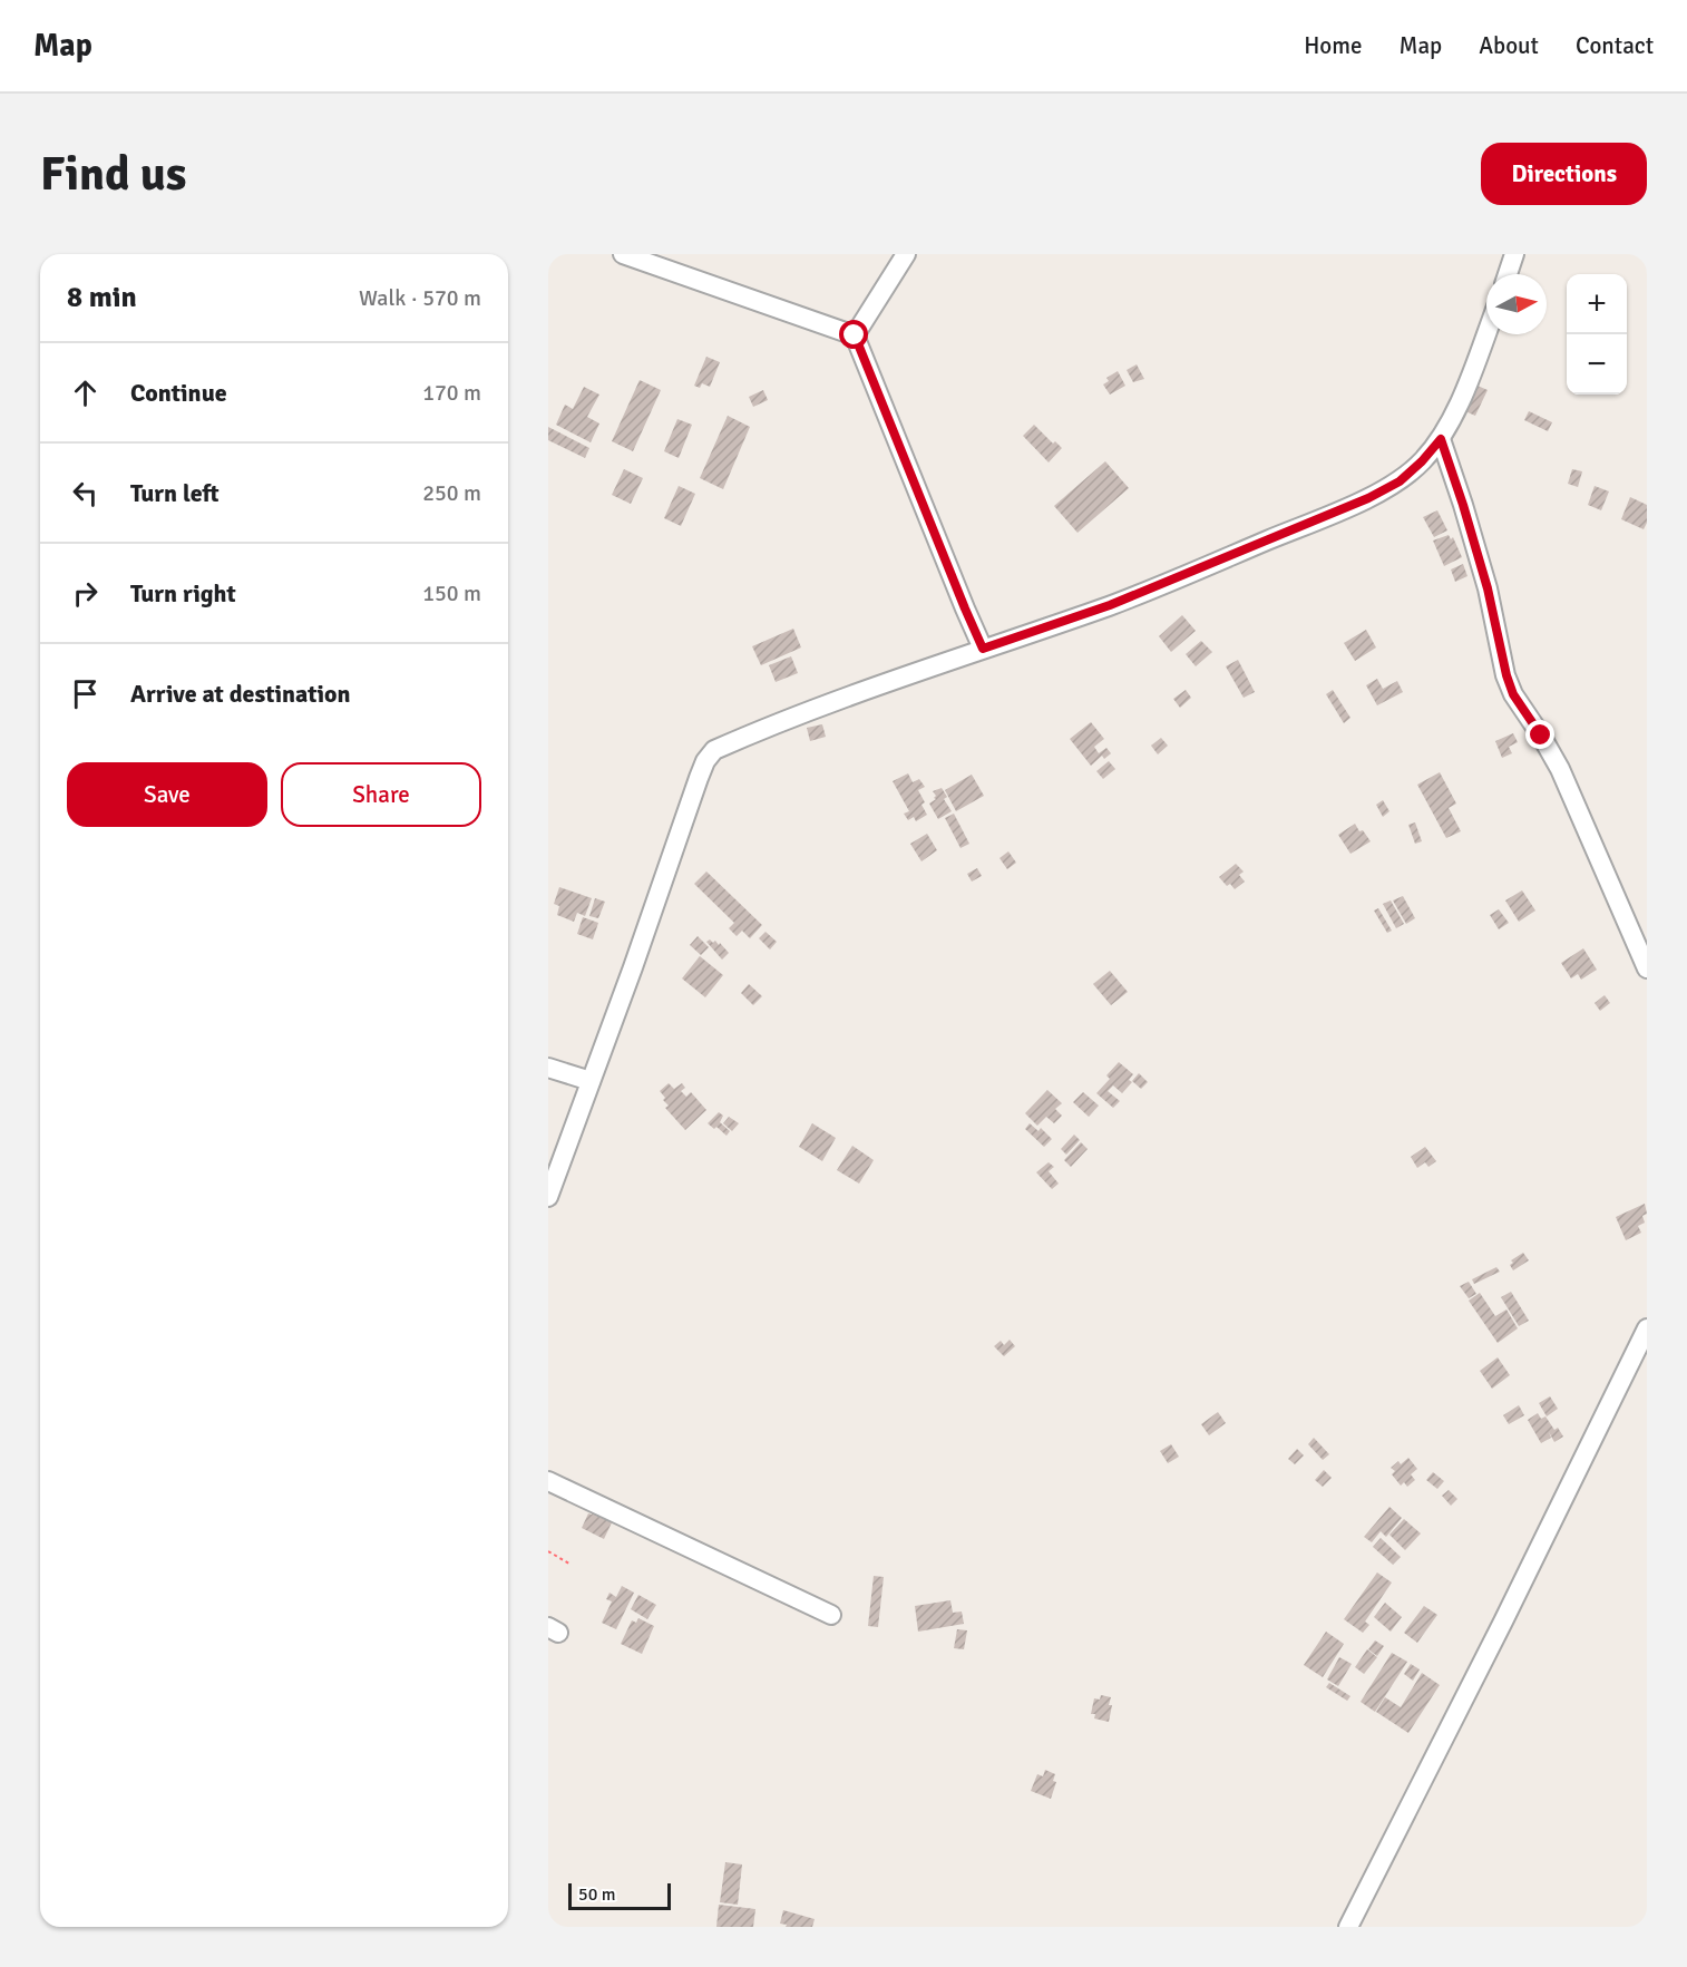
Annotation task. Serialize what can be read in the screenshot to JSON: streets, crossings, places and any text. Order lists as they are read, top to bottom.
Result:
{
  "scale_bar": "50 m",
  "north": "right",
  "page": {
    "header": "Map",
    "nav": [
      "Home",
      "Map",
      "About",
      "Contact"
    ],
    "buttons": [
      "Directions",
      ["Save", "Share"]
    ],
    "title": "Find us",
    "heading": ["8 min", "Walk · 570 m"],
    "map_buttons": ["+", "−"],
    "list": [
      ["Continue", "170 m"],
      ["Turn left", "250 m"],
      ["Turn right", "150 m"],
      "Arrive at destination"
    ],
    "scale": "50 m"
  }
}
